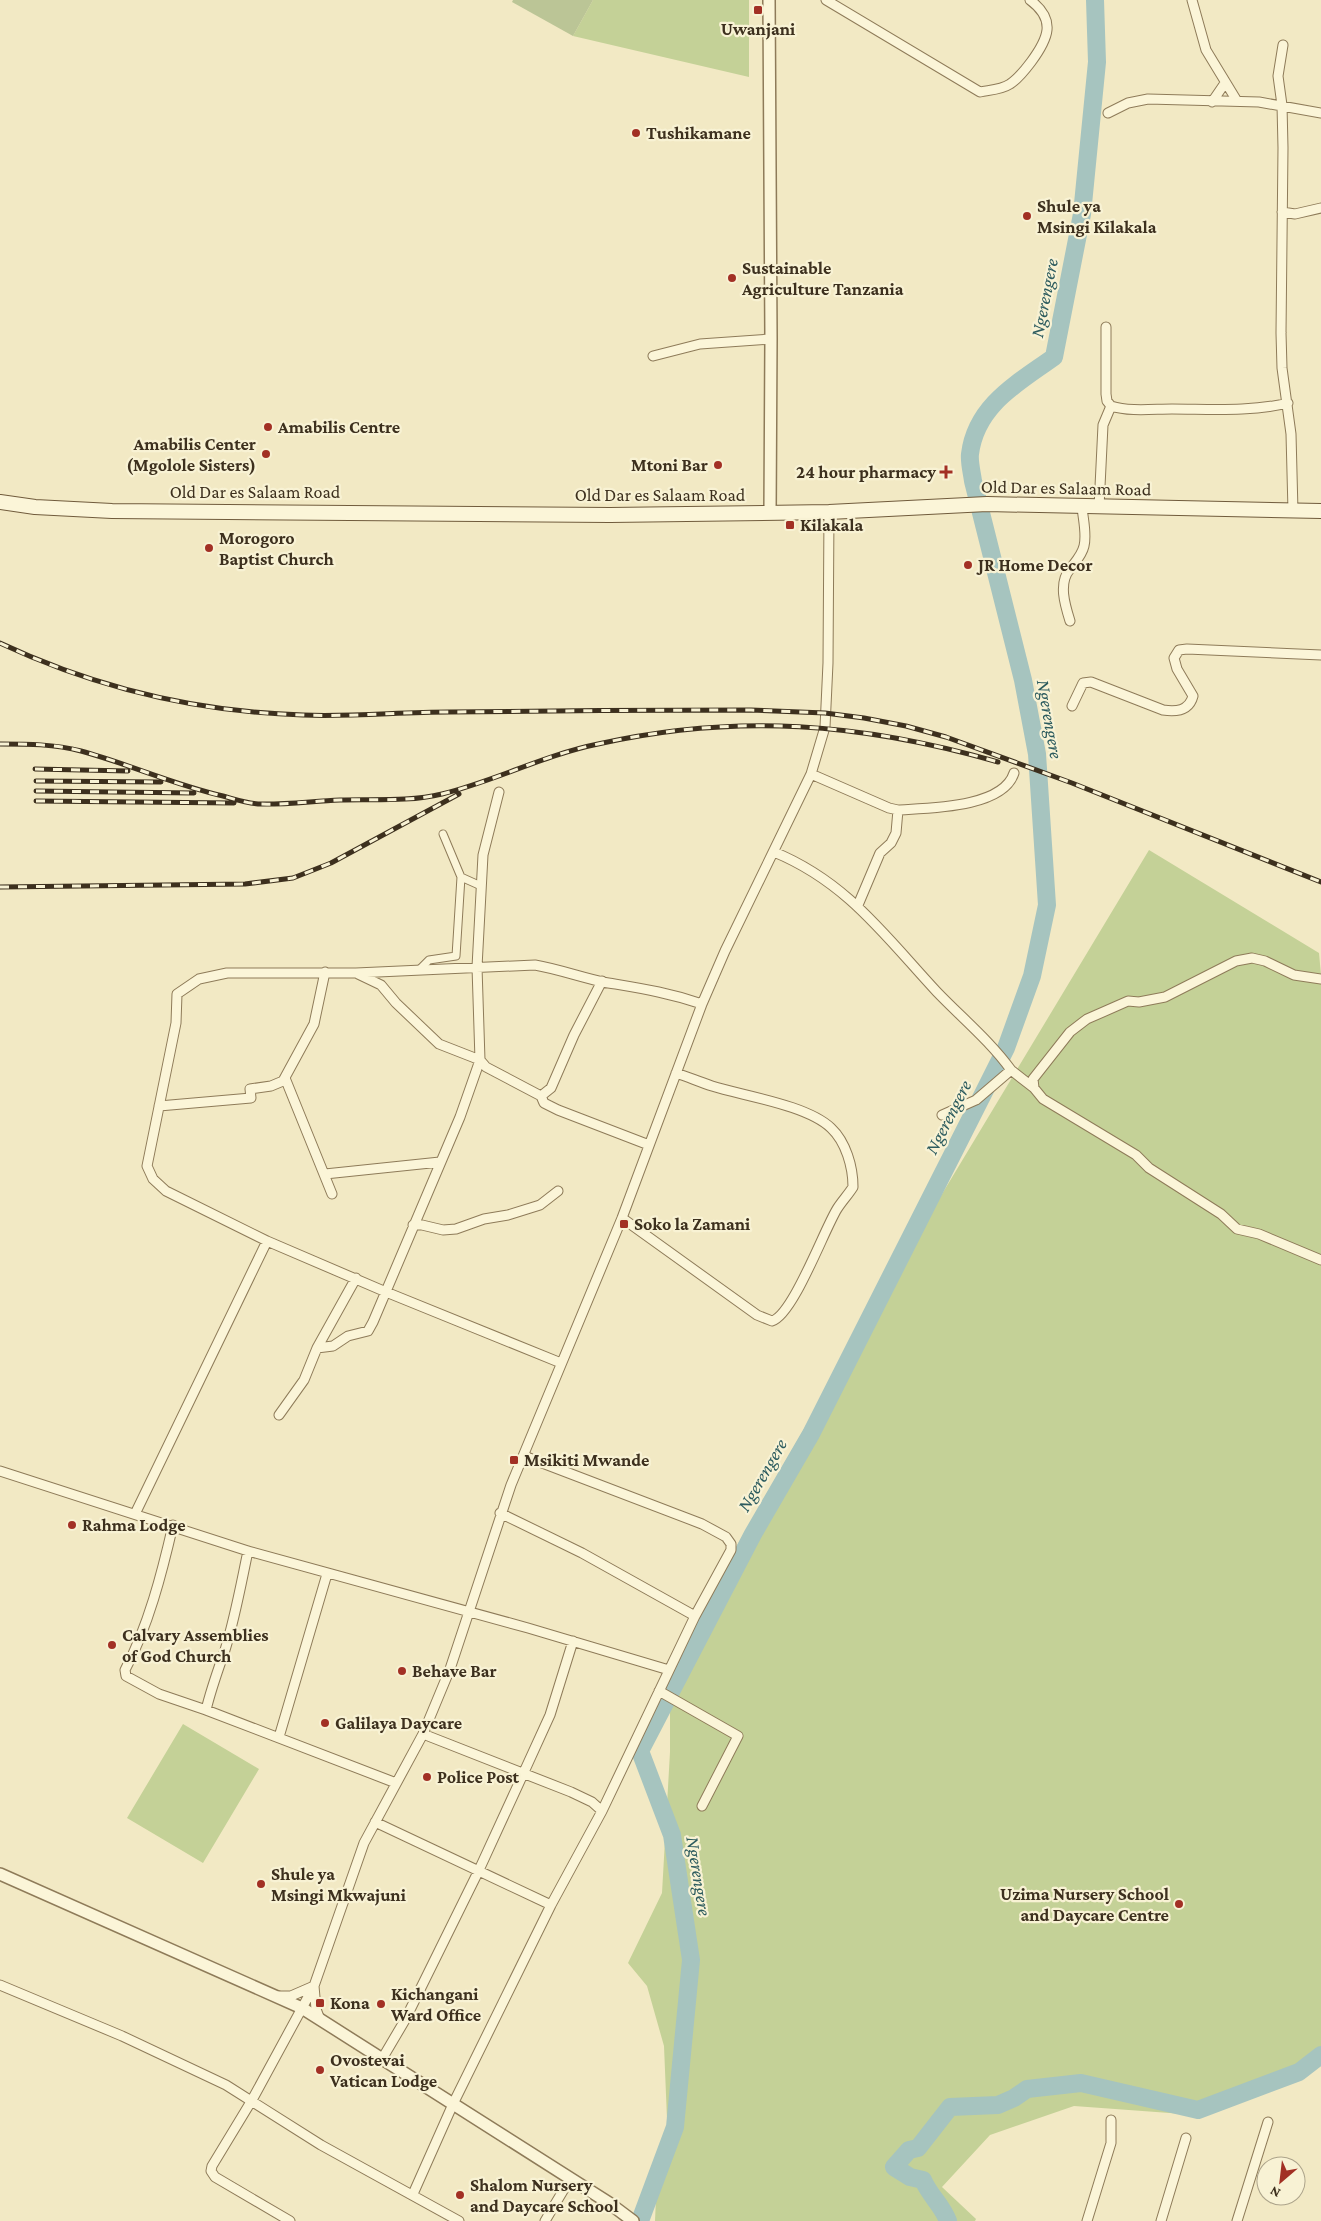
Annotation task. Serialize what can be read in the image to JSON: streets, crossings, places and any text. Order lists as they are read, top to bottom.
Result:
{
  "streets": {
    "main road": ["Old Dar es Salaam Road"]
  },
  "water": ["Ngerengere"],
  "places": {
    "transit": [
      "Uwanjani",
      "Kilakala",
      "Soko la Zamani",
      "Msikiti Mwande",
      "Kona"
    ],
    "other": [
      "Tushikamane",
      "Shule ya Msingi Kilakala",
      "Sustainable Agriculture Tanzania",
      "Amabilis Centre",
      "Amabilis Center (Mgolole Sisters)",
      "Mtoni Bar",
      "Morogoro Baptist Church",
      "JR Home Decor",
      "Rahma Lodge",
      "Calvary Assemblies of God Church",
      "Behave Bar",
      "Galilaya Daycare",
      "Police Post",
      "Shule ya Msingi Mkwajuni",
      "Uzima Nursery School and Daycare Centre",
      "Kichangani Ward Office",
      "Ovostevai Vatican Lodge",
      "Shalom Nursery and Daycare School"
    ],
    "health": ["24 hour pharmacy"]
  },
  "north": "bottom left"
}
